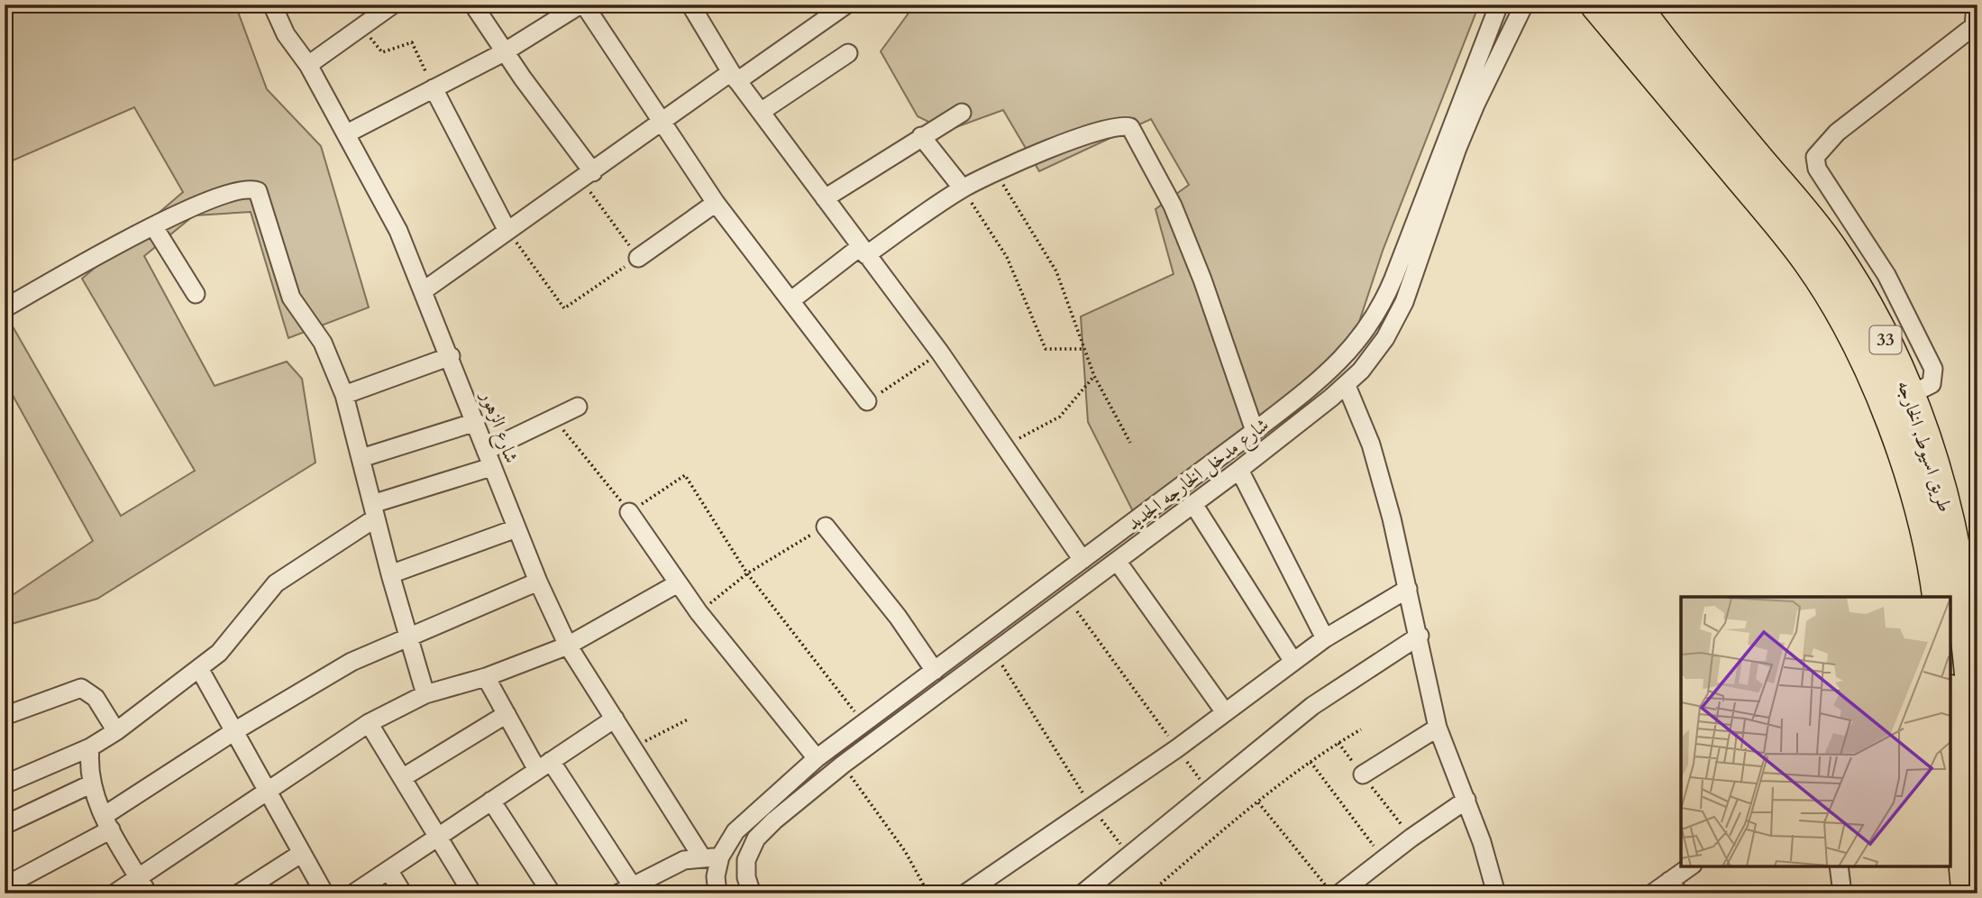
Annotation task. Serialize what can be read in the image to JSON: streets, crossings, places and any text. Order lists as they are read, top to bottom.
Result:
{
  "streets": {
    "highway": ["33", "طريق اسيوط, الخارجه"],
    "street": ["شارع الزهور", "شارع مدخل الخارجه الجديد"]
  },
  "crossings": [
    ["شارع الزهور", "شارع مدخل الخارجه الجديد"]
  ]
}
